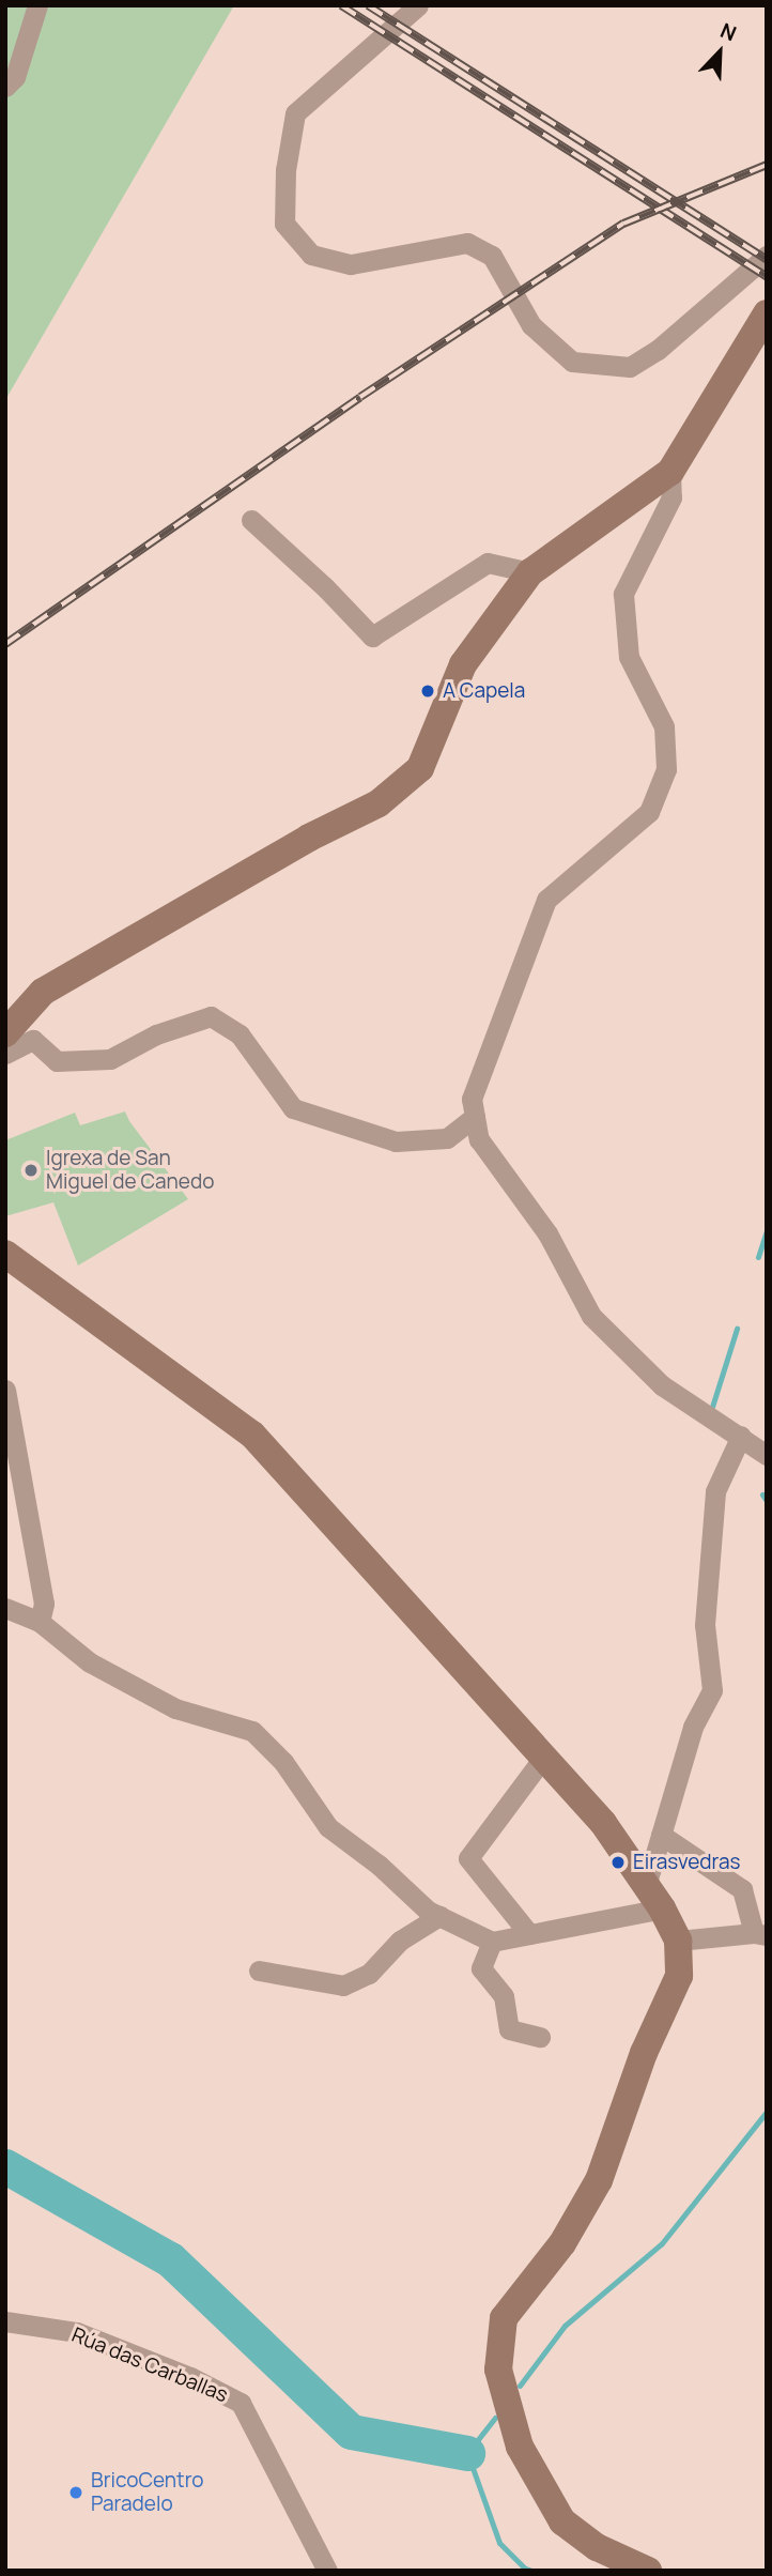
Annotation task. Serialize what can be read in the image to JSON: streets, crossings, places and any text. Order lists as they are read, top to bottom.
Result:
{
  "streets": {
    "street": ["Rúa das Carballas"]
  },
  "places": [
    "A Capela",
    "Igrexa de San Miguel de Canedo",
    "Eirasvedras",
    "BricoCentro Paradelo"
  ],
  "north": "top right"
}
